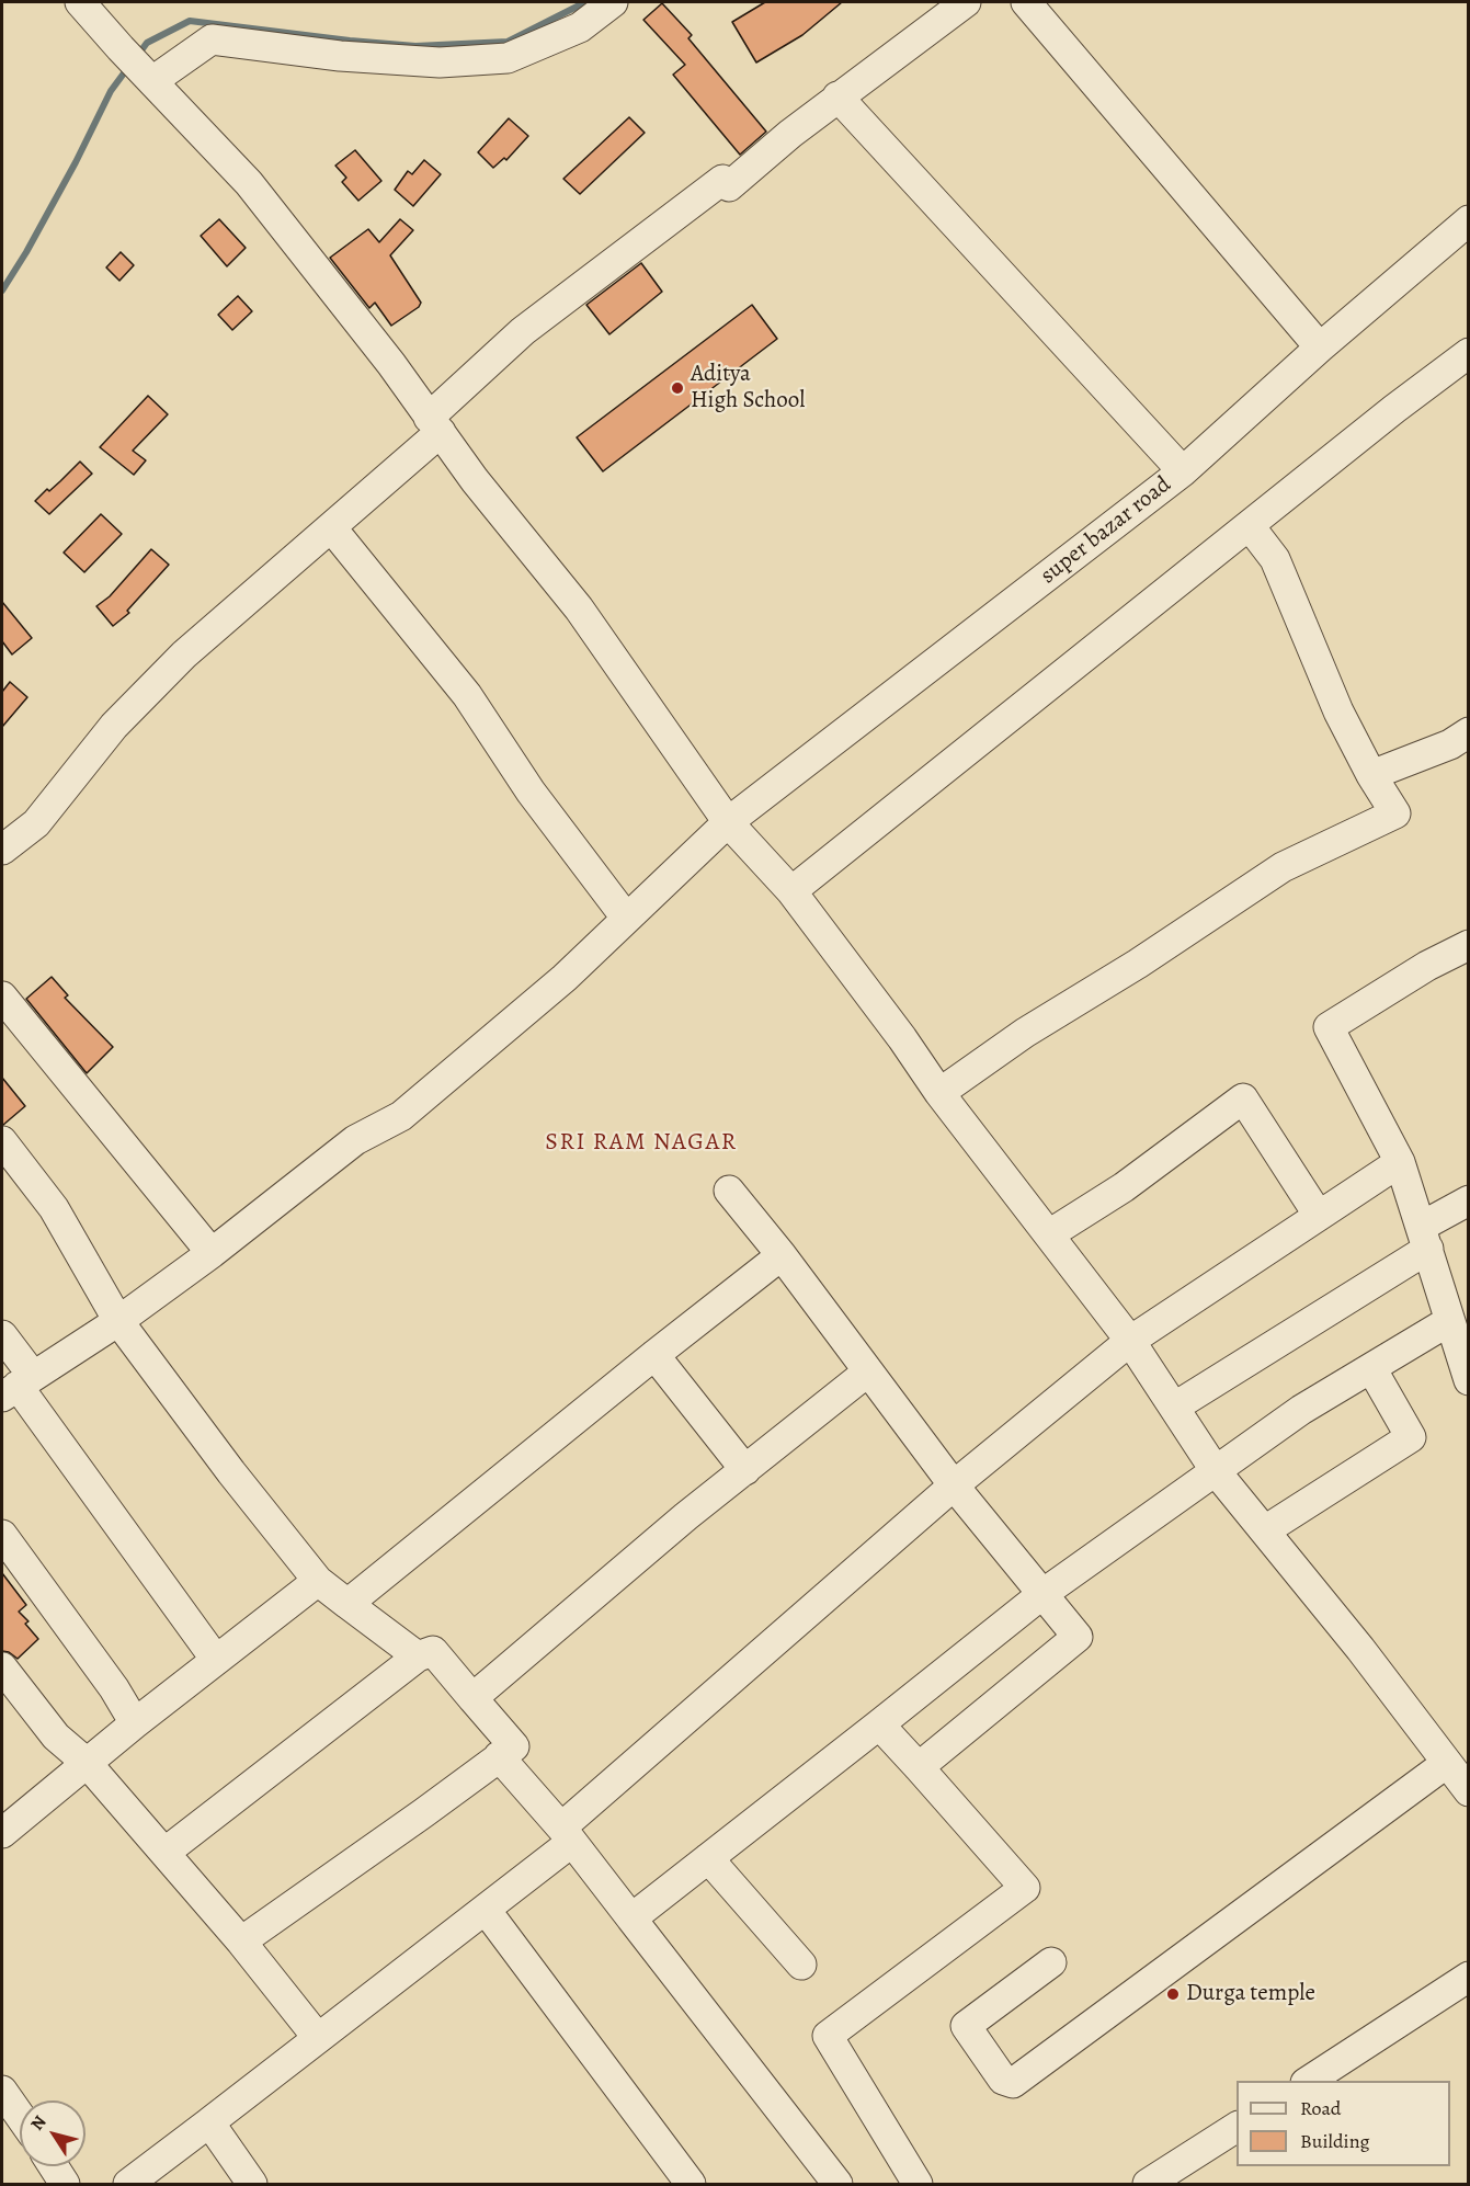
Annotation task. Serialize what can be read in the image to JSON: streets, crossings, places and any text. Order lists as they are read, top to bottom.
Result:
{
  "streets": {
    "street": ["super bazar road"]
  },
  "districts": ["SRI RAM NAGAR"],
  "places": ["Aditya High School", "Durga temple"],
  "legend": ["Road", "Building"],
  "north": "top left"
}
